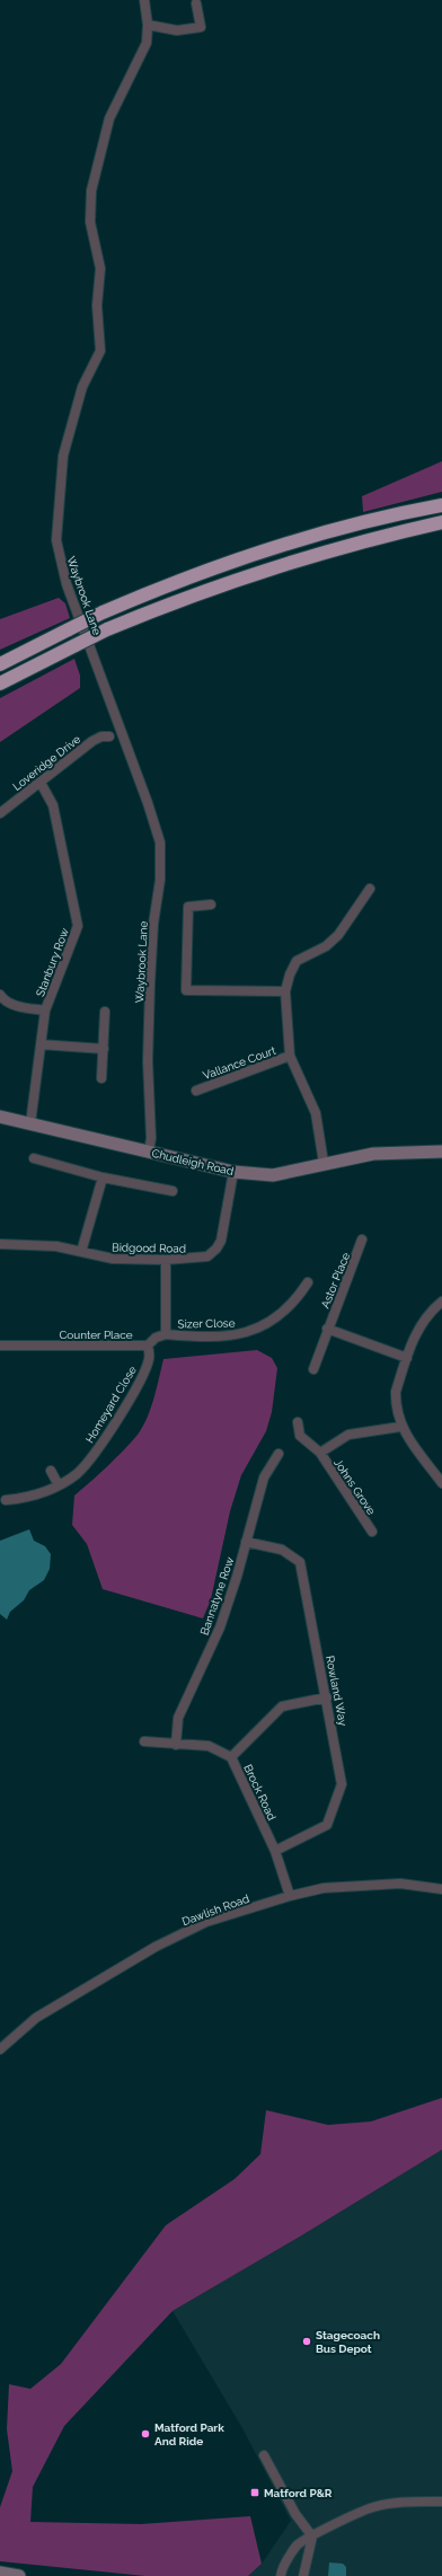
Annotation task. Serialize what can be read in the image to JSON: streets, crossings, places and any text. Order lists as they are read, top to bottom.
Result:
{
  "streets": {
    "street": [
      "Waybrook Lane",
      "Loveridge Drive",
      "Stanbury Row",
      "Vallance Court",
      "Chudleigh Road",
      "Bidgood Road",
      "Astor Place",
      "Sizer Close",
      "Counter Place",
      "Homeyard Close",
      "Johns Grove",
      "Bannatyne Row",
      "Rowland Way",
      "Brock Road",
      "Dawlish Road"
    ]
  },
  "crossings": [
    ["Waybrook Lane", "Chudleigh Road"],
    ["Loveridge Drive", "Stanbury Row"],
    ["Stanbury Row", "Chudleigh Road"],
    ["Chudleigh Road", "Bidgood Road"],
    ["Sizer Close", "Counter Place"],
    ["Counter Place", "Homeyard Close"],
    ["Bannatyne Row", "Rowland Way"],
    ["Bannatyne Row", "Brock Road"],
    ["Rowland Way", "Brock Road"],
    ["Brock Road", "Dawlish Road"]
  ],
  "places": {
    "other": ["Stagecoach Bus Depot", "Matford Park And Ride"],
    "transit": ["Matford P&R"]
  }
}
